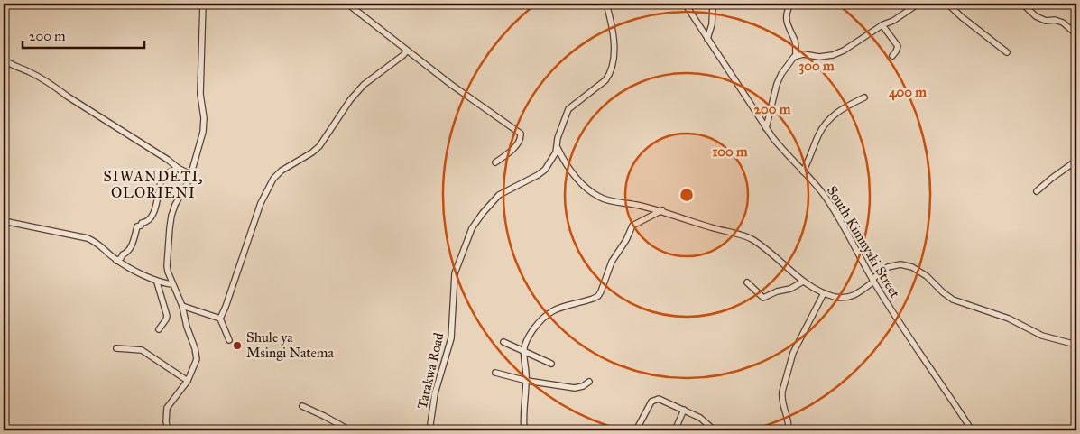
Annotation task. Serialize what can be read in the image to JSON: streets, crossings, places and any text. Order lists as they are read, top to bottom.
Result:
{
  "streets": {
    "street": ["South Kimnyaki Street", "Tarakwa Road"]
  },
  "districts": ["SIWANDETI, OLORIENI"],
  "places": ["Shule ya Msingi Natema"],
  "scale_bar": "200 m",
  "rings": [
    "300 m",
    "400 m",
    "200 m",
    "100 m"
  ]
}
